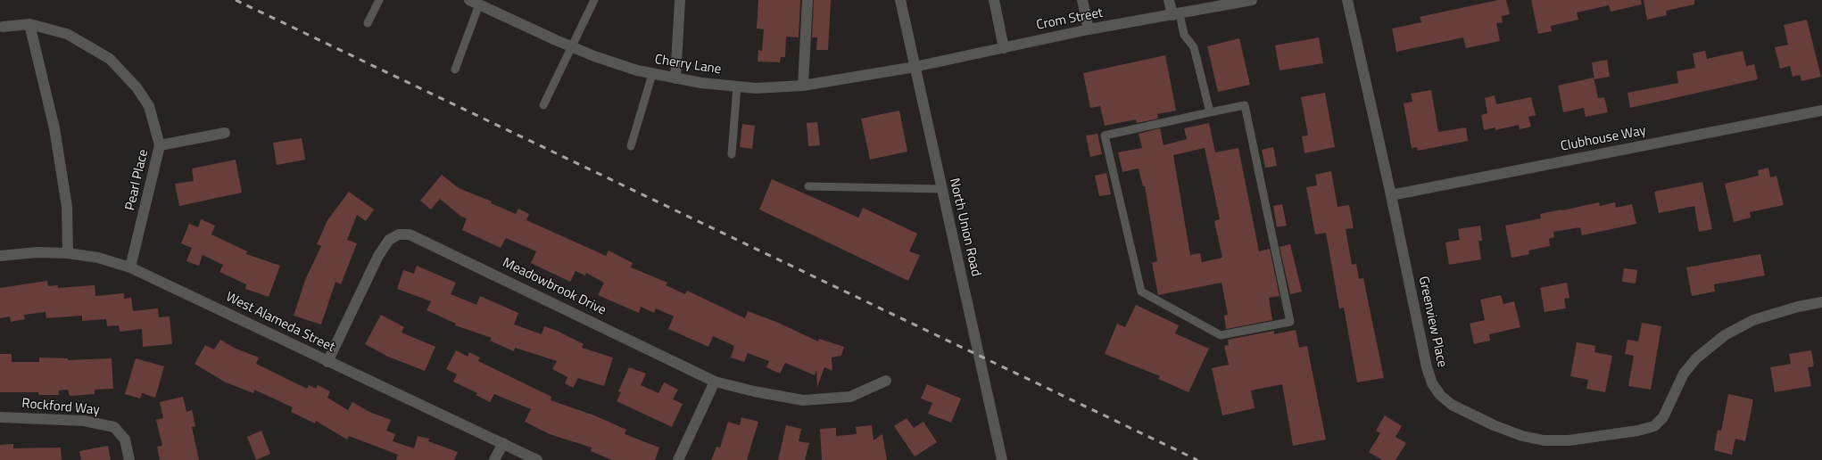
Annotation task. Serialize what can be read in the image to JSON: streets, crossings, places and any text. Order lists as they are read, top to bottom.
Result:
{
  "streets": {
    "street": [
      "Crom Street",
      "Cherry Lane",
      "Clubhouse Way",
      "Pearl Place",
      "North Union Road",
      "Meadowbrook Drive",
      "Greenview Place",
      "West Alameda Street",
      "Rockford Way"
    ]
  },
  "crossings": [
    ["Crom Street", "Cherry Lane"],
    ["Crom Street", "North Union Road"],
    ["Cherry Lane", "North Union Road"],
    ["Clubhouse Way", "Greenview Place"],
    ["Pearl Place", "West Alameda Street"],
    ["Meadowbrook Drive", "West Alameda Street"]
  ]
}
